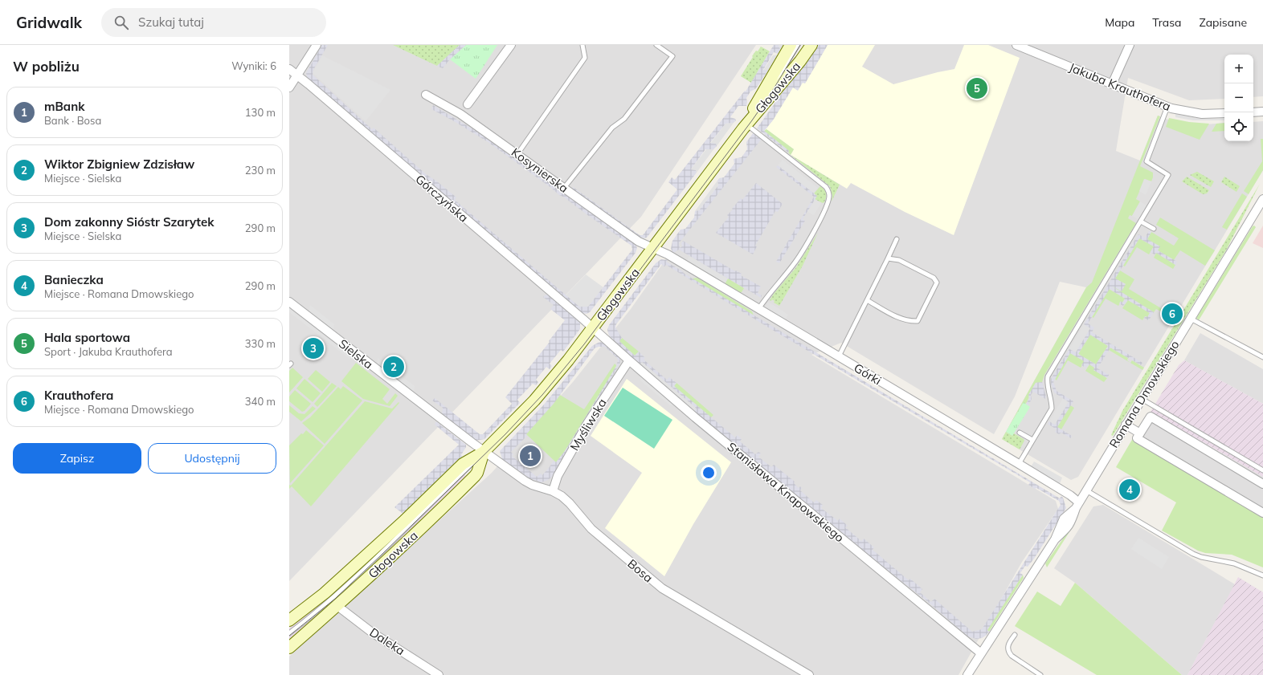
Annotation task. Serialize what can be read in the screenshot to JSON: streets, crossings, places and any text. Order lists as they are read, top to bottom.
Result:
{
  "streets": {
    "street": [
      "Jakuba Krauthofera",
      "Głogowska",
      "Kosynierska",
      "Górczyńska",
      "Sielska",
      "Górki",
      "Romana Dmowskiego",
      "Myśliwska",
      "Stanisława Knapowskiego",
      "Bosa",
      "Daleka"
    ]
  },
  "crossings": [
    ["Głogowska", "Kosynierska"],
    ["Głogowska", "Górczyńska"],
    ["Głogowska", "Sielska"],
    ["Głogowska", "Górki"],
    ["Głogowska", "Stanisława Knapowskiego"],
    ["Głogowska", "Bosa"],
    ["Głogowska", "Daleka"],
    ["Kosynierska", "Górki"],
    ["Górczyńska", "Stanisława Knapowskiego"],
    ["Sielska", "Bosa"],
    ["Górki", "Romana Dmowskiego"],
    ["Romana Dmowskiego", "Stanisława Knapowskiego"],
    ["Myśliwska", "Stanisława Knapowskiego"],
    ["Myśliwska", "Bosa"]
  ],
  "page": {
    "header": "Gridwalk",
    "search": "Szukaj tutaj",
    "nav": ["Mapa", "Trasa", "Zapisane"],
    "heading": ["W pobliżu", "Wyniki: 6"],
    "map_buttons": ["+", "−"],
    "pins": [
      "5",
      "6",
      "3",
      "2",
      "1",
      "4"
    ],
    "list": [
      {
        "mark": "1",
        "name": "mBank",
        "note": "Bank · Bosa",
        "value": "130 m"
      },
      {
        "mark": "2",
        "name": "Wiktor Zbigniew Zdzisław",
        "note": "Miejsce · Sielska",
        "value": "230 m"
      },
      {
        "mark": "3",
        "name": "Dom zakonny Sióstr Szarytek",
        "note": "Miejsce · Sielska",
        "value": "290 m"
      },
      {
        "mark": "4",
        "name": "Banieczka",
        "note": "Miejsce · Romana Dmowskiego",
        "value": "290 m"
      },
      {
        "mark": "5",
        "name": "Hala sportowa",
        "note": "Sport · Jakuba Krauthofera",
        "value": "330 m"
      },
      {
        "mark": "6",
        "name": "Krauthofera",
        "note": "Miejsce · Romana Dmowskiego",
        "value": "340 m"
      }
    ],
    "buttons": ["Zapisz", "Udostępnij"]
  }
}
